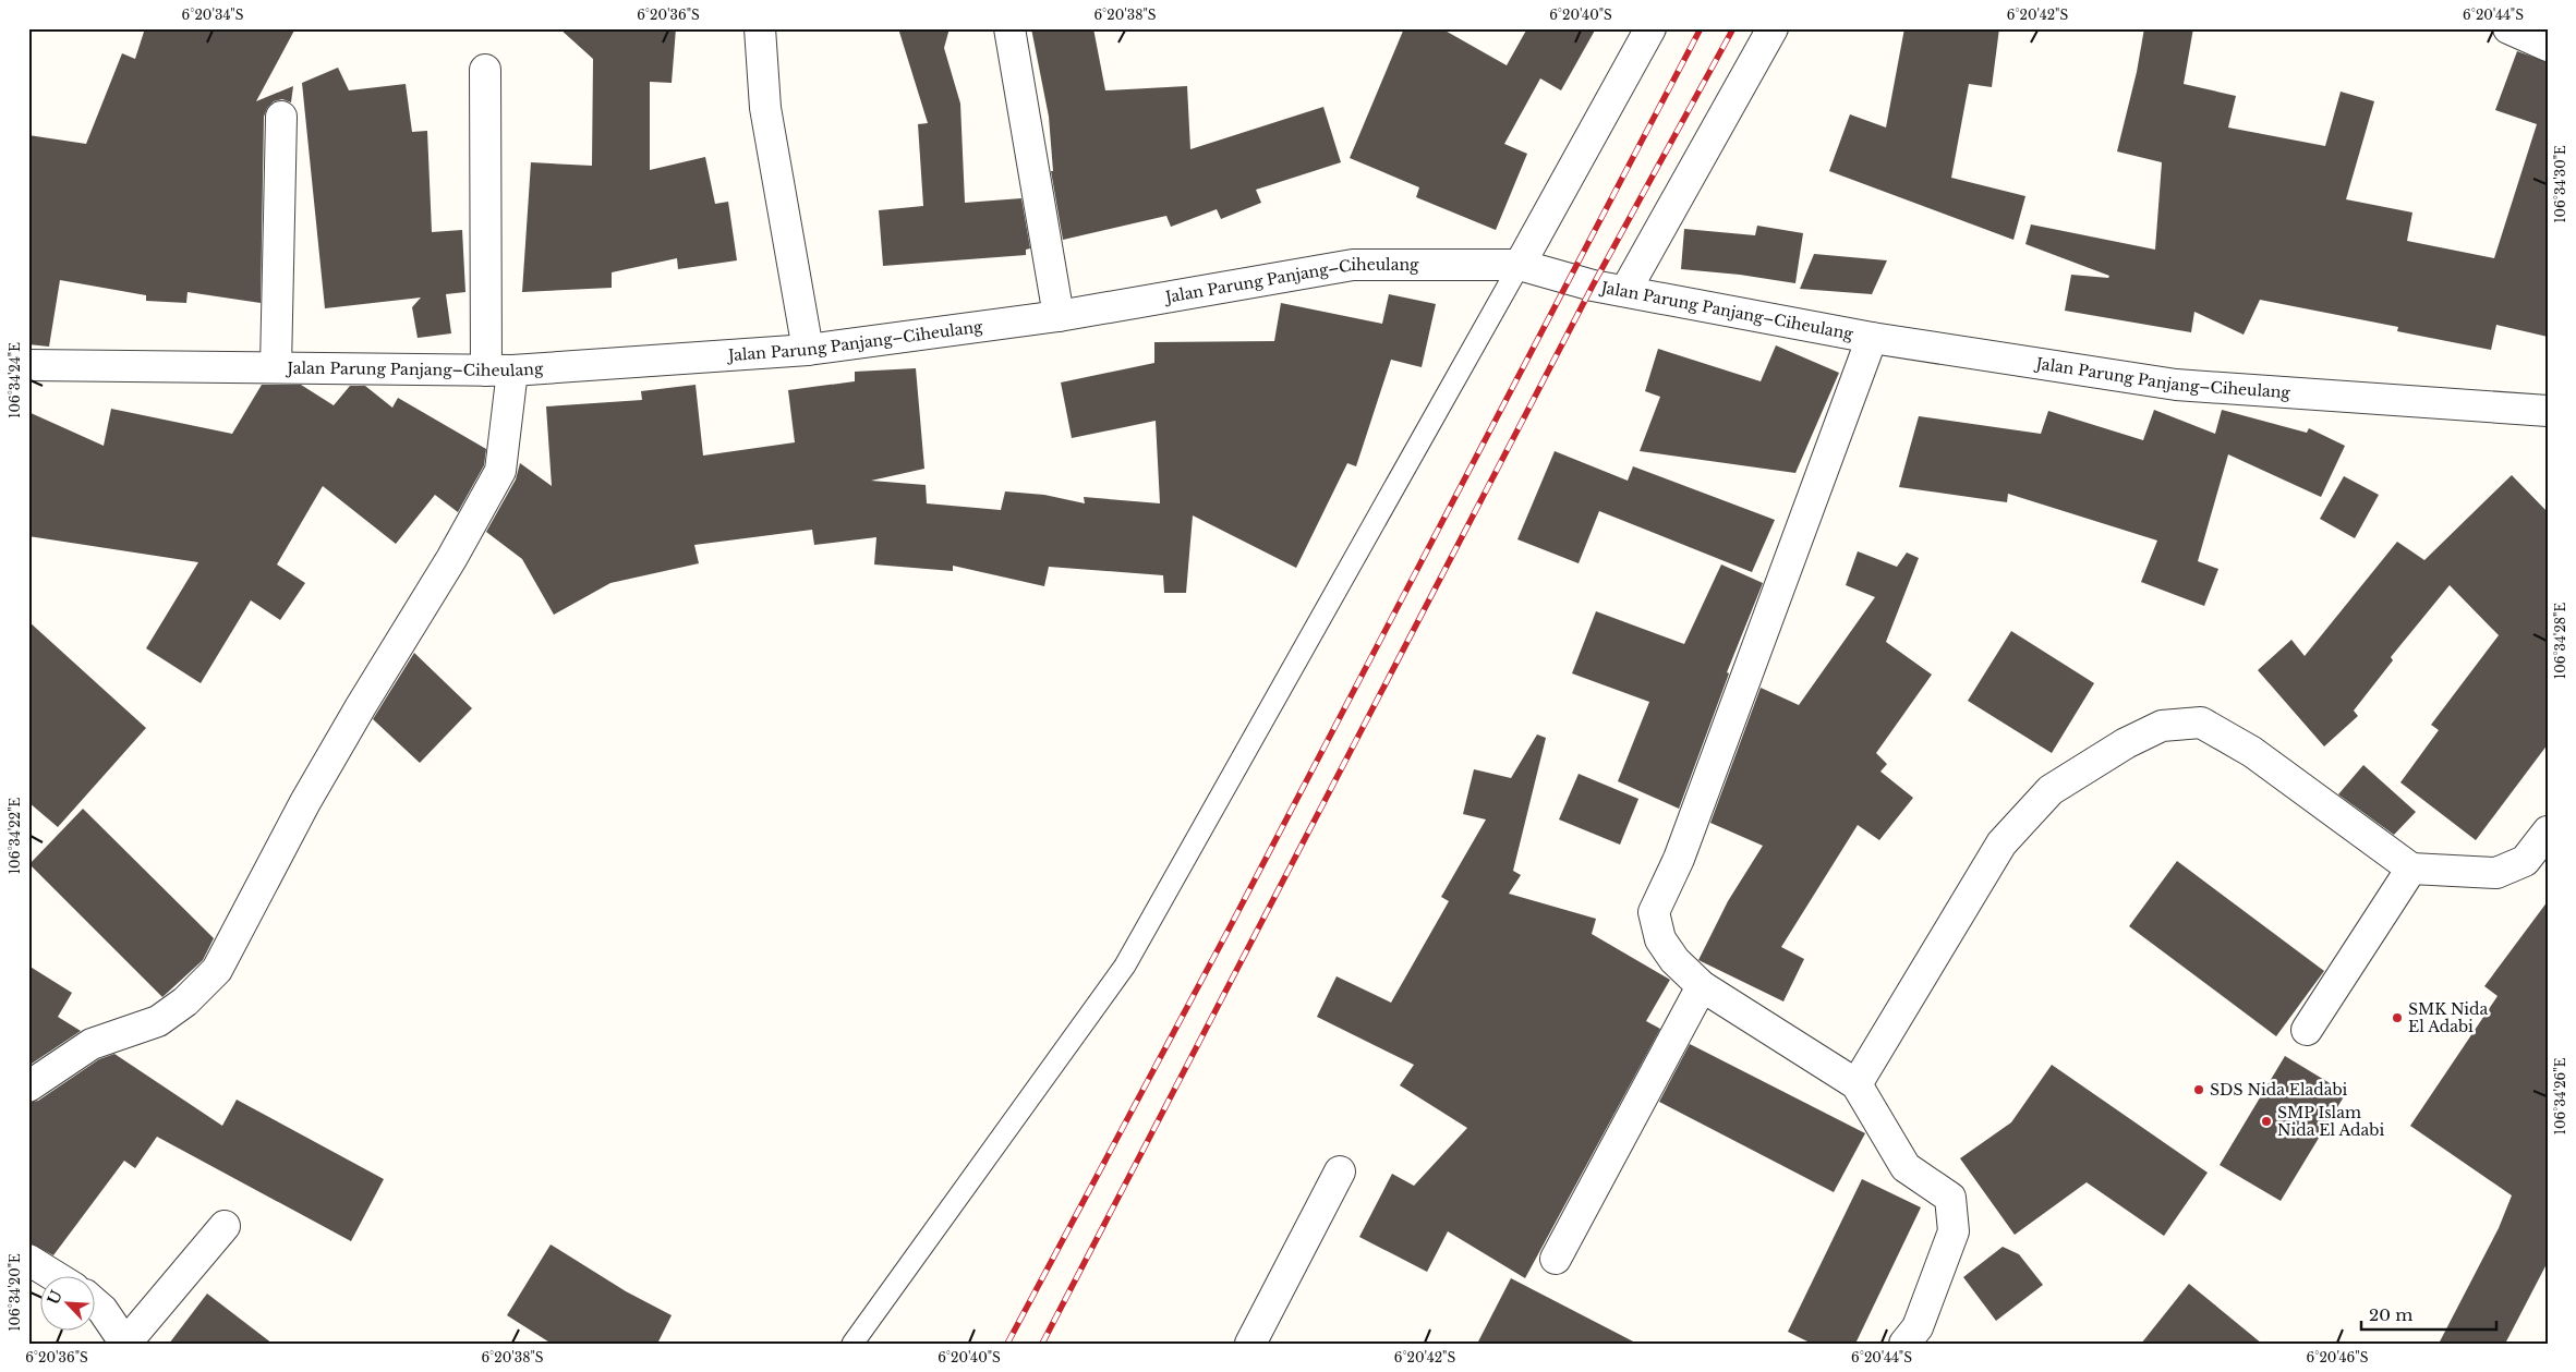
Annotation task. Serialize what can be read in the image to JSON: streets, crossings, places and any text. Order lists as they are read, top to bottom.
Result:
{
  "streets": {
    "street": ["Jalan Parung Panjang–Ciheulang"]
  },
  "places": ["SMK Nida El Adabi", "SDS Nida Eladabi", "SMP Islam Nida El Adabi"],
  "scale_bar": "20 m",
  "north": "top left",
  "coordinates": [
    "6°20'34\"S",
    "6°20'36\"S",
    "6°20'38\"S",
    "6°20'40\"S",
    "6°20'42\"S",
    "6°20'44\"S",
    "106°34'30\"E",
    "106°34'24\"E",
    "106°34'28\"E",
    "106°34'22\"E",
    "106°34'26\"E",
    "106°34'20\"E",
    "6°20'46\"S"
  ]
}
